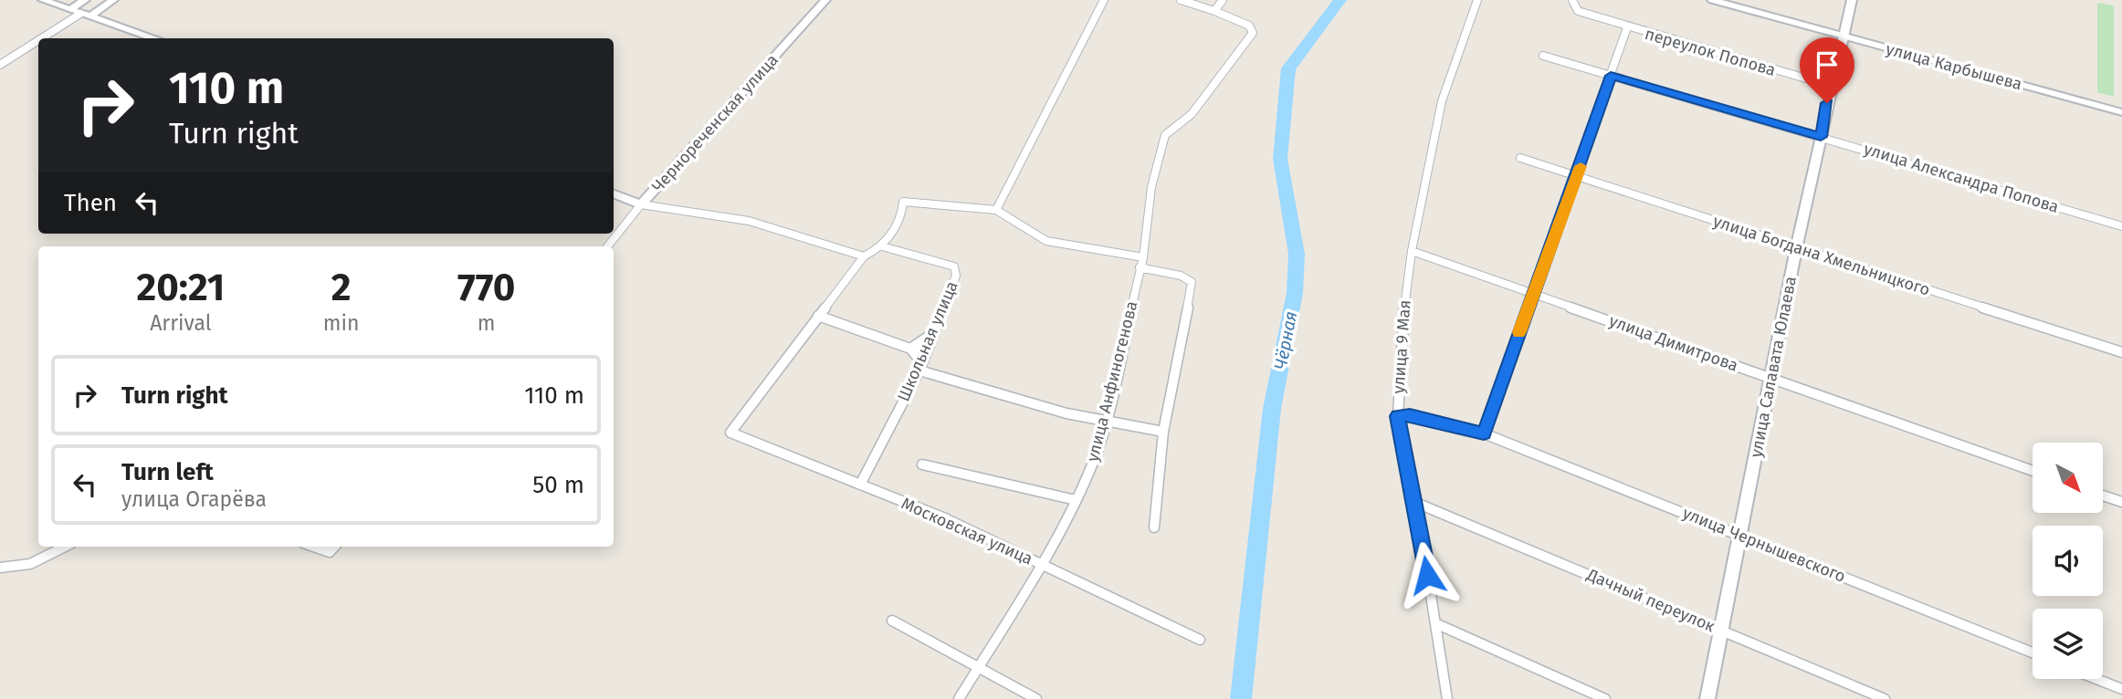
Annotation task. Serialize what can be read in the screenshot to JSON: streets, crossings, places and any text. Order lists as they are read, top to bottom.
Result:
{
  "streets": {
    "main road": ["улица Карбышева", "Чернореченская улица", "улица Салавата Юлаева"],
    "street": [
      "переулок Попова",
      "улица Александра Попова",
      "улица Богдана Хмельницкого",
      "Школьная улица",
      "улица Димитрова",
      "улица 9 Мая",
      "улица Анфиногенова",
      "Московская улица",
      "улица Чернышевского",
      "Дачный переулок"
    ]
  },
  "crossings": [
    ["переулок Попова", "улица Салавата Юлаева"],
    ["улица Карбышева", "улица Салавата Юлаева"],
    ["улица Александра Попова", "улица Салавата Юлаева"],
    ["улица Богдана Хмельницкого", "улица Салавата Юлаева"],
    ["Школьная улица", "Московская улица"],
    ["улица Димитрова", "улица 9 Мая"],
    ["улица Димитрова", "улица Салавата Юлаева"],
    ["улица 9 Мая", "улица Чернышевского"],
    ["улица 9 Мая", "Дачный переулок"],
    ["улица Салавата Юлаева", "улица Чернышевского"],
    ["улица Салавата Юлаева", "Дачный переулок"],
    ["улица Анфиногенова", "Московская улица"]
  ],
  "water": ["Чёрная"],
  "north": "bottom right",
  "page": {
    "turn": ["110 m", "Turn right"],
    "then": "Then",
    "eta": [
      "20:21",
      "Arrival",
      "2",
      "min",
      "770",
      "m"
    ],
    "list": [
      {
        "name": "Turn right",
        "value": "110 m"
      },
      {
        "name": "Turn left",
        "note": "улица Огарёва",
        "value": "50 m"
      }
    ]
  }
}
